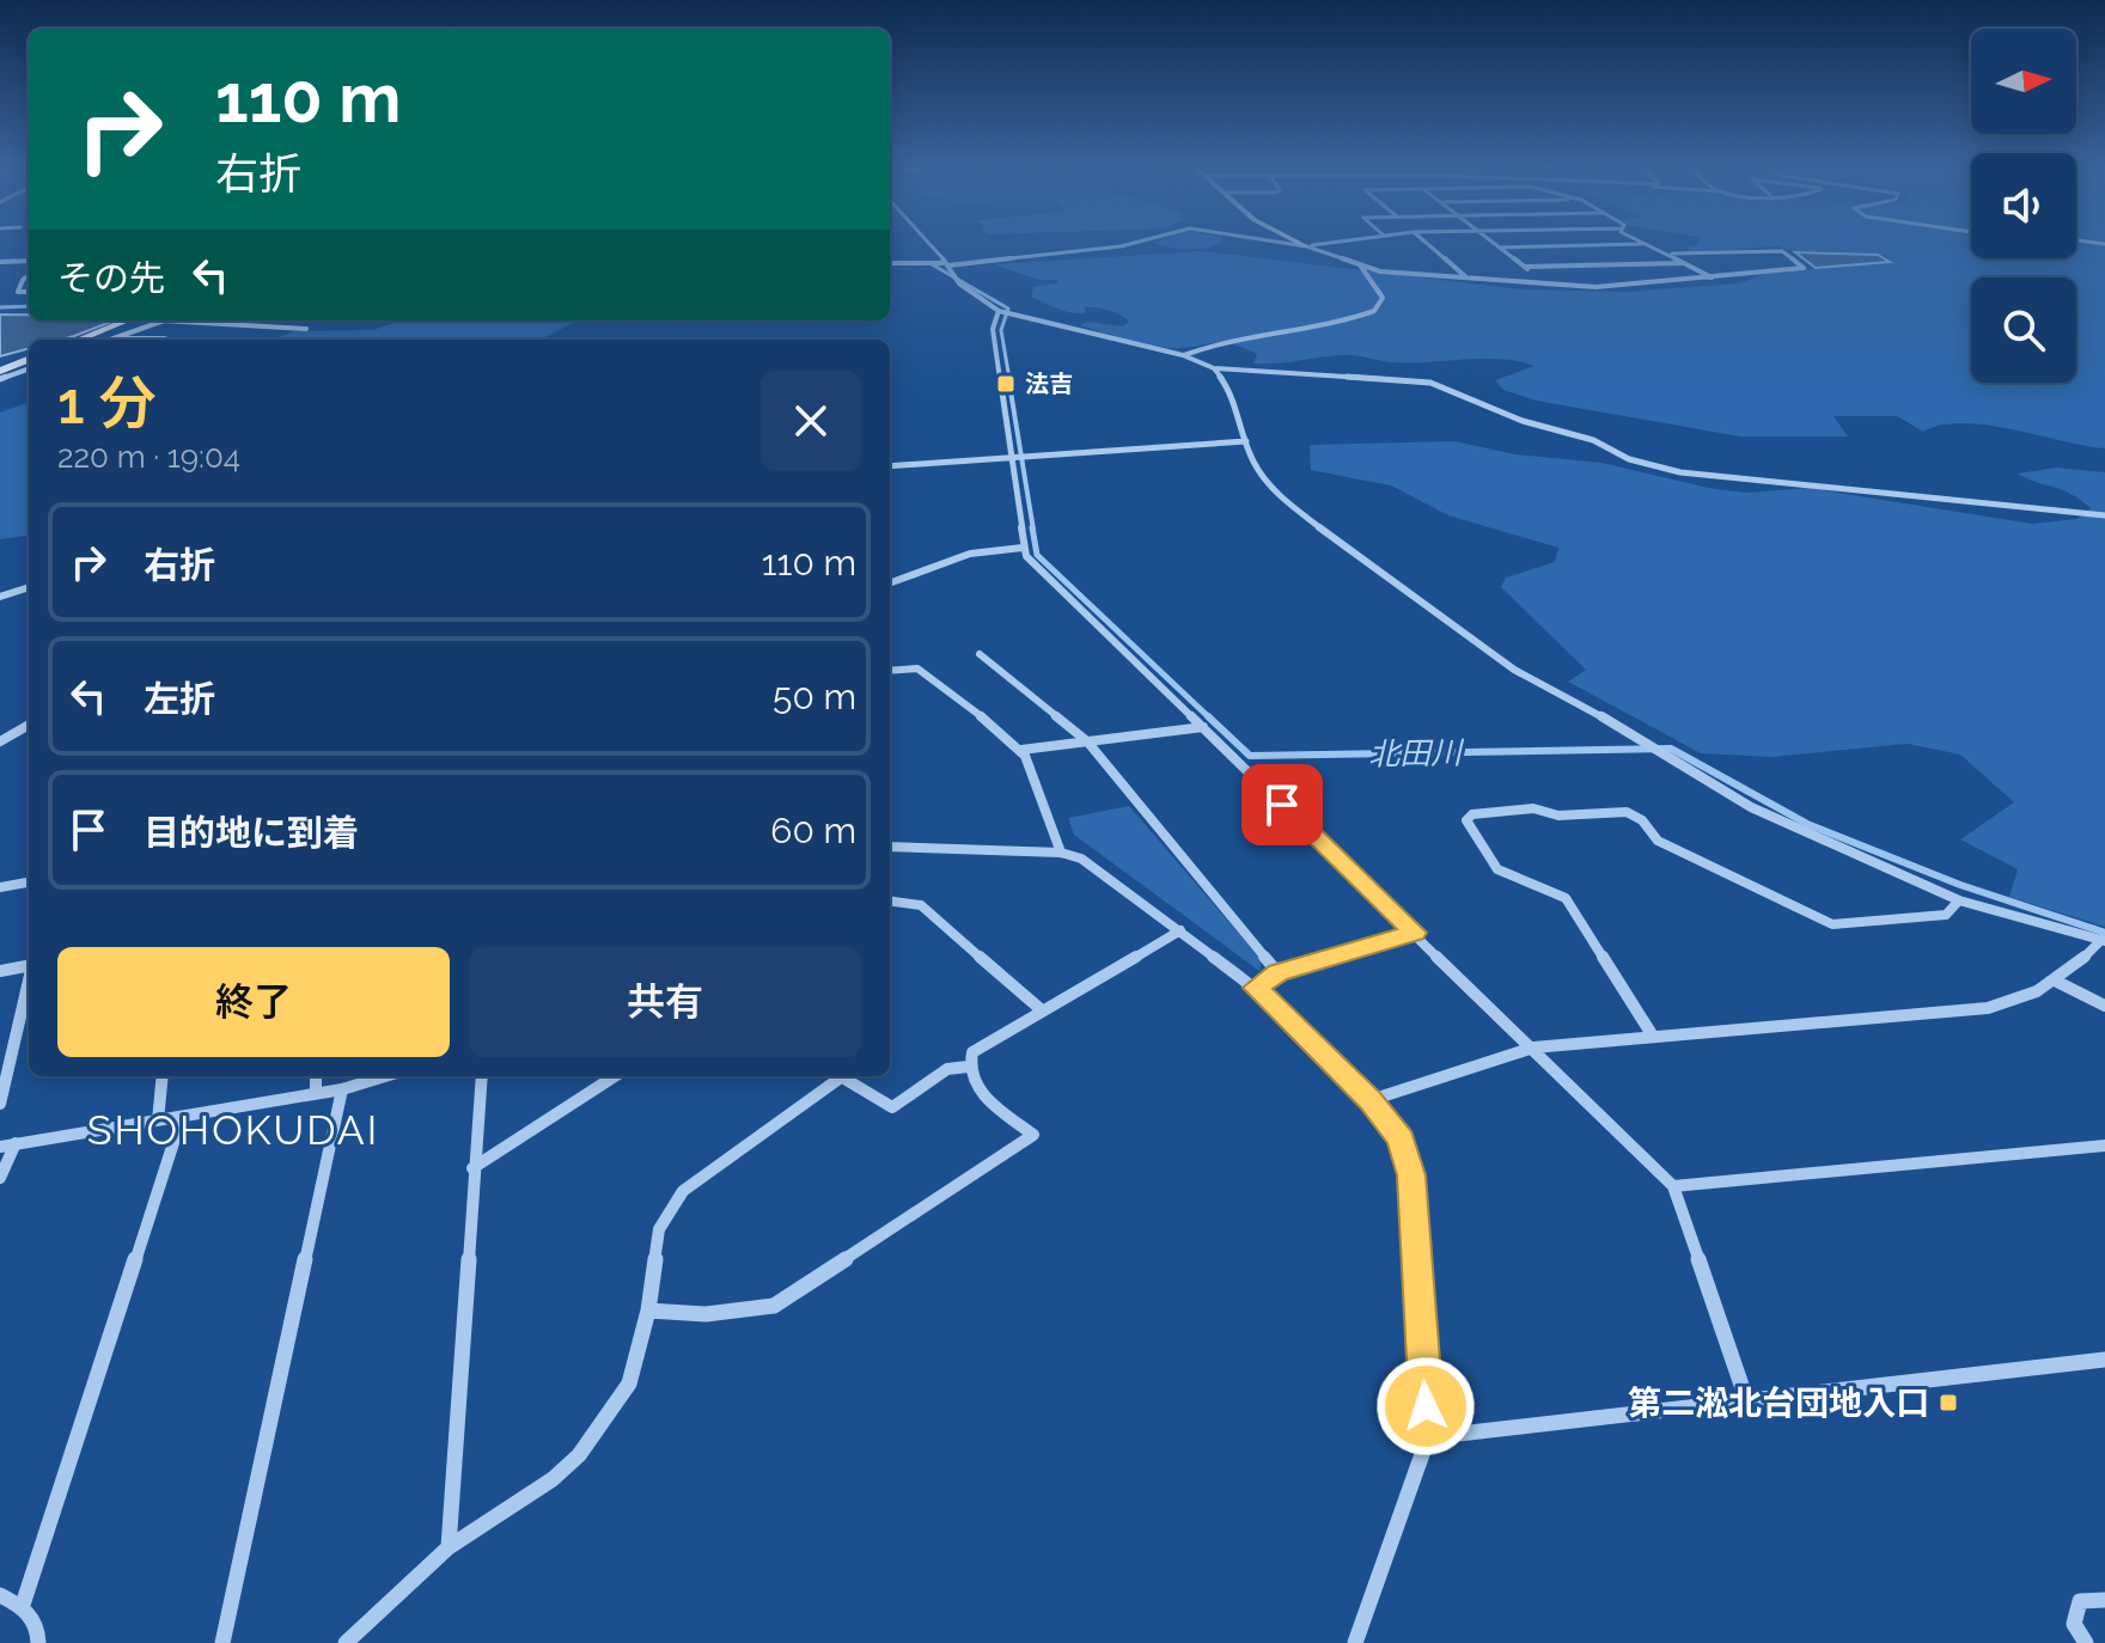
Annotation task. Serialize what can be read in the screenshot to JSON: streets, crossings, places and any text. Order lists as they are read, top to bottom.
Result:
{
  "districts": ["SHOHOKUDAI"],
  "water": ["北田川"],
  "places": {
    "transit": ["法吉", "第二淞北台団地入口"]
  },
  "north": "right",
  "page": {
    "turn": ["110 m", "右折"],
    "then": "その先",
    "heading": ["1 分", "220 m · 19:04"],
    "list": [
      {
        "name": "右折",
        "value": "110 m"
      },
      {
        "name": "左折",
        "value": "50 m"
      },
      {
        "name": "目的地に到着",
        "value": "60 m"
      }
    ],
    "buttons": ["終了", "共有"]
  }
}
